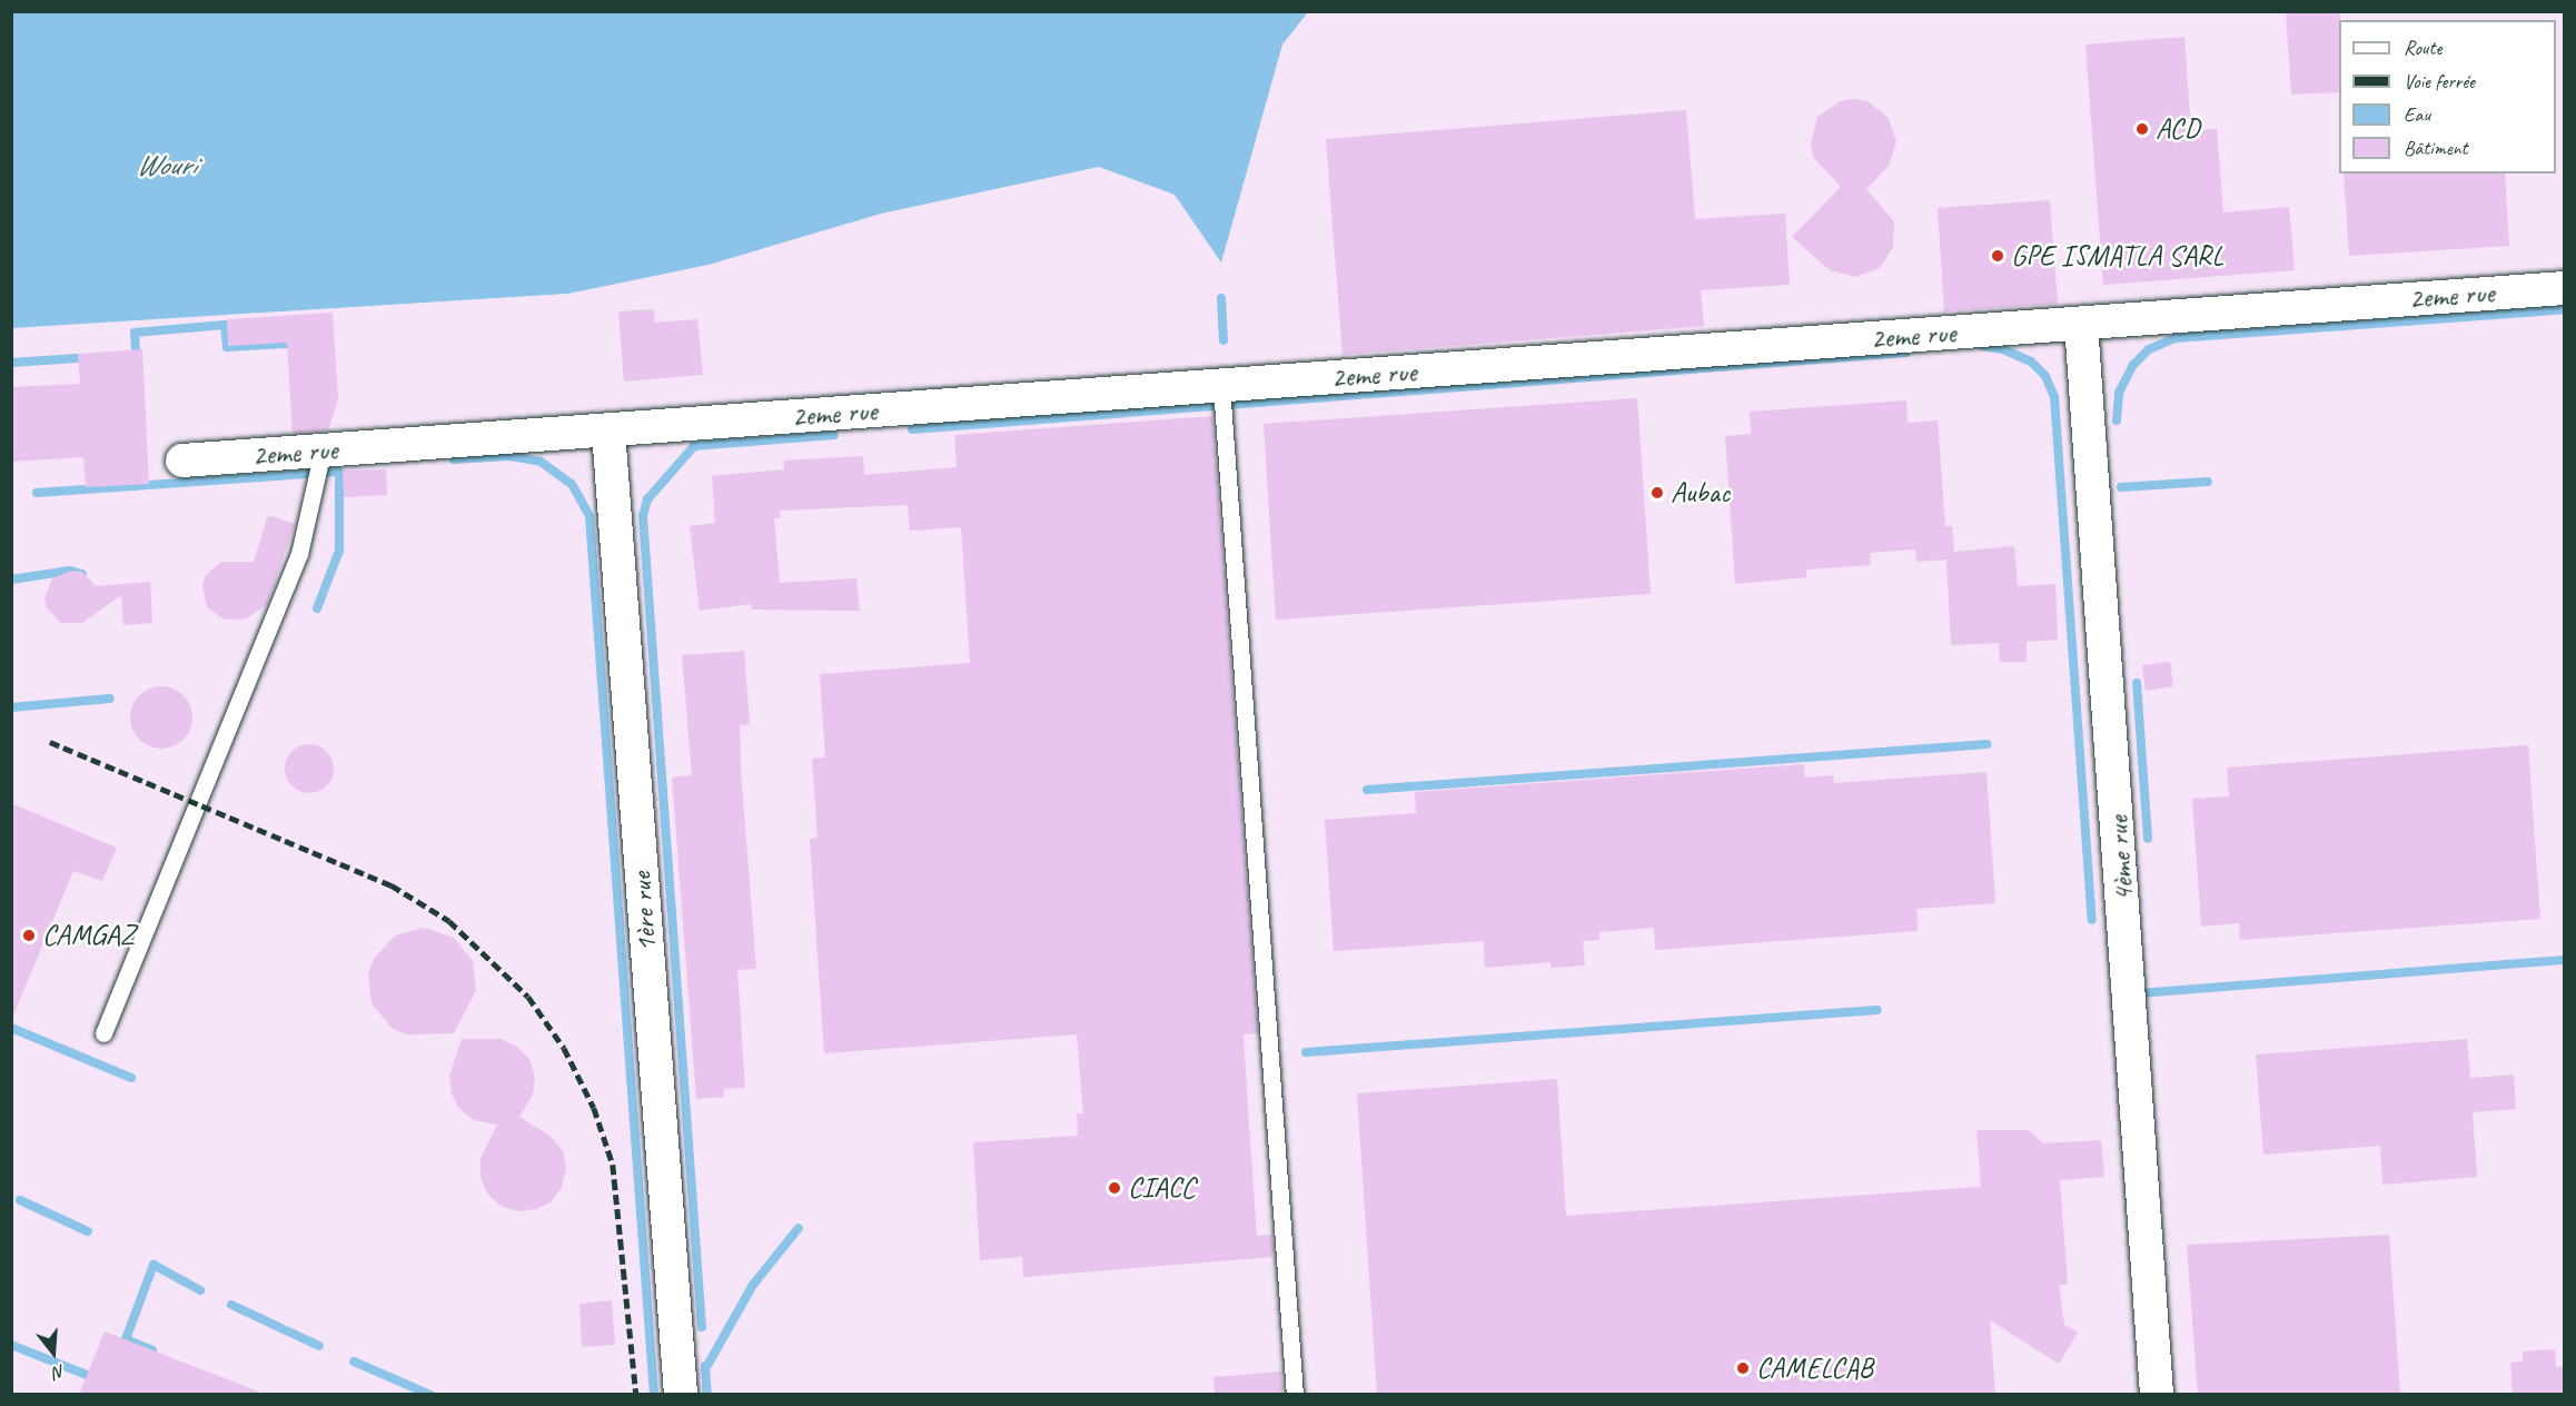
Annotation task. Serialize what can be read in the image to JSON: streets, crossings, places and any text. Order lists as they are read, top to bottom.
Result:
{
  "streets": {
    "street": ["2eme rue", "4ème rue", "1ère rue"]
  },
  "crossings": [
    ["2eme rue", "4ème rue"],
    ["2eme rue", "1ère rue"]
  ],
  "water": ["Wouri"],
  "places": [
    "ACD",
    "GPE ISMATLA SARL",
    "Aubac",
    "CAMGAZ",
    "CIACC",
    "CAMELCAB"
  ],
  "legend": [
    "Route",
    "Voie ferrée",
    "Eau",
    "Bâtiment"
  ],
  "north": "bottom"
}
